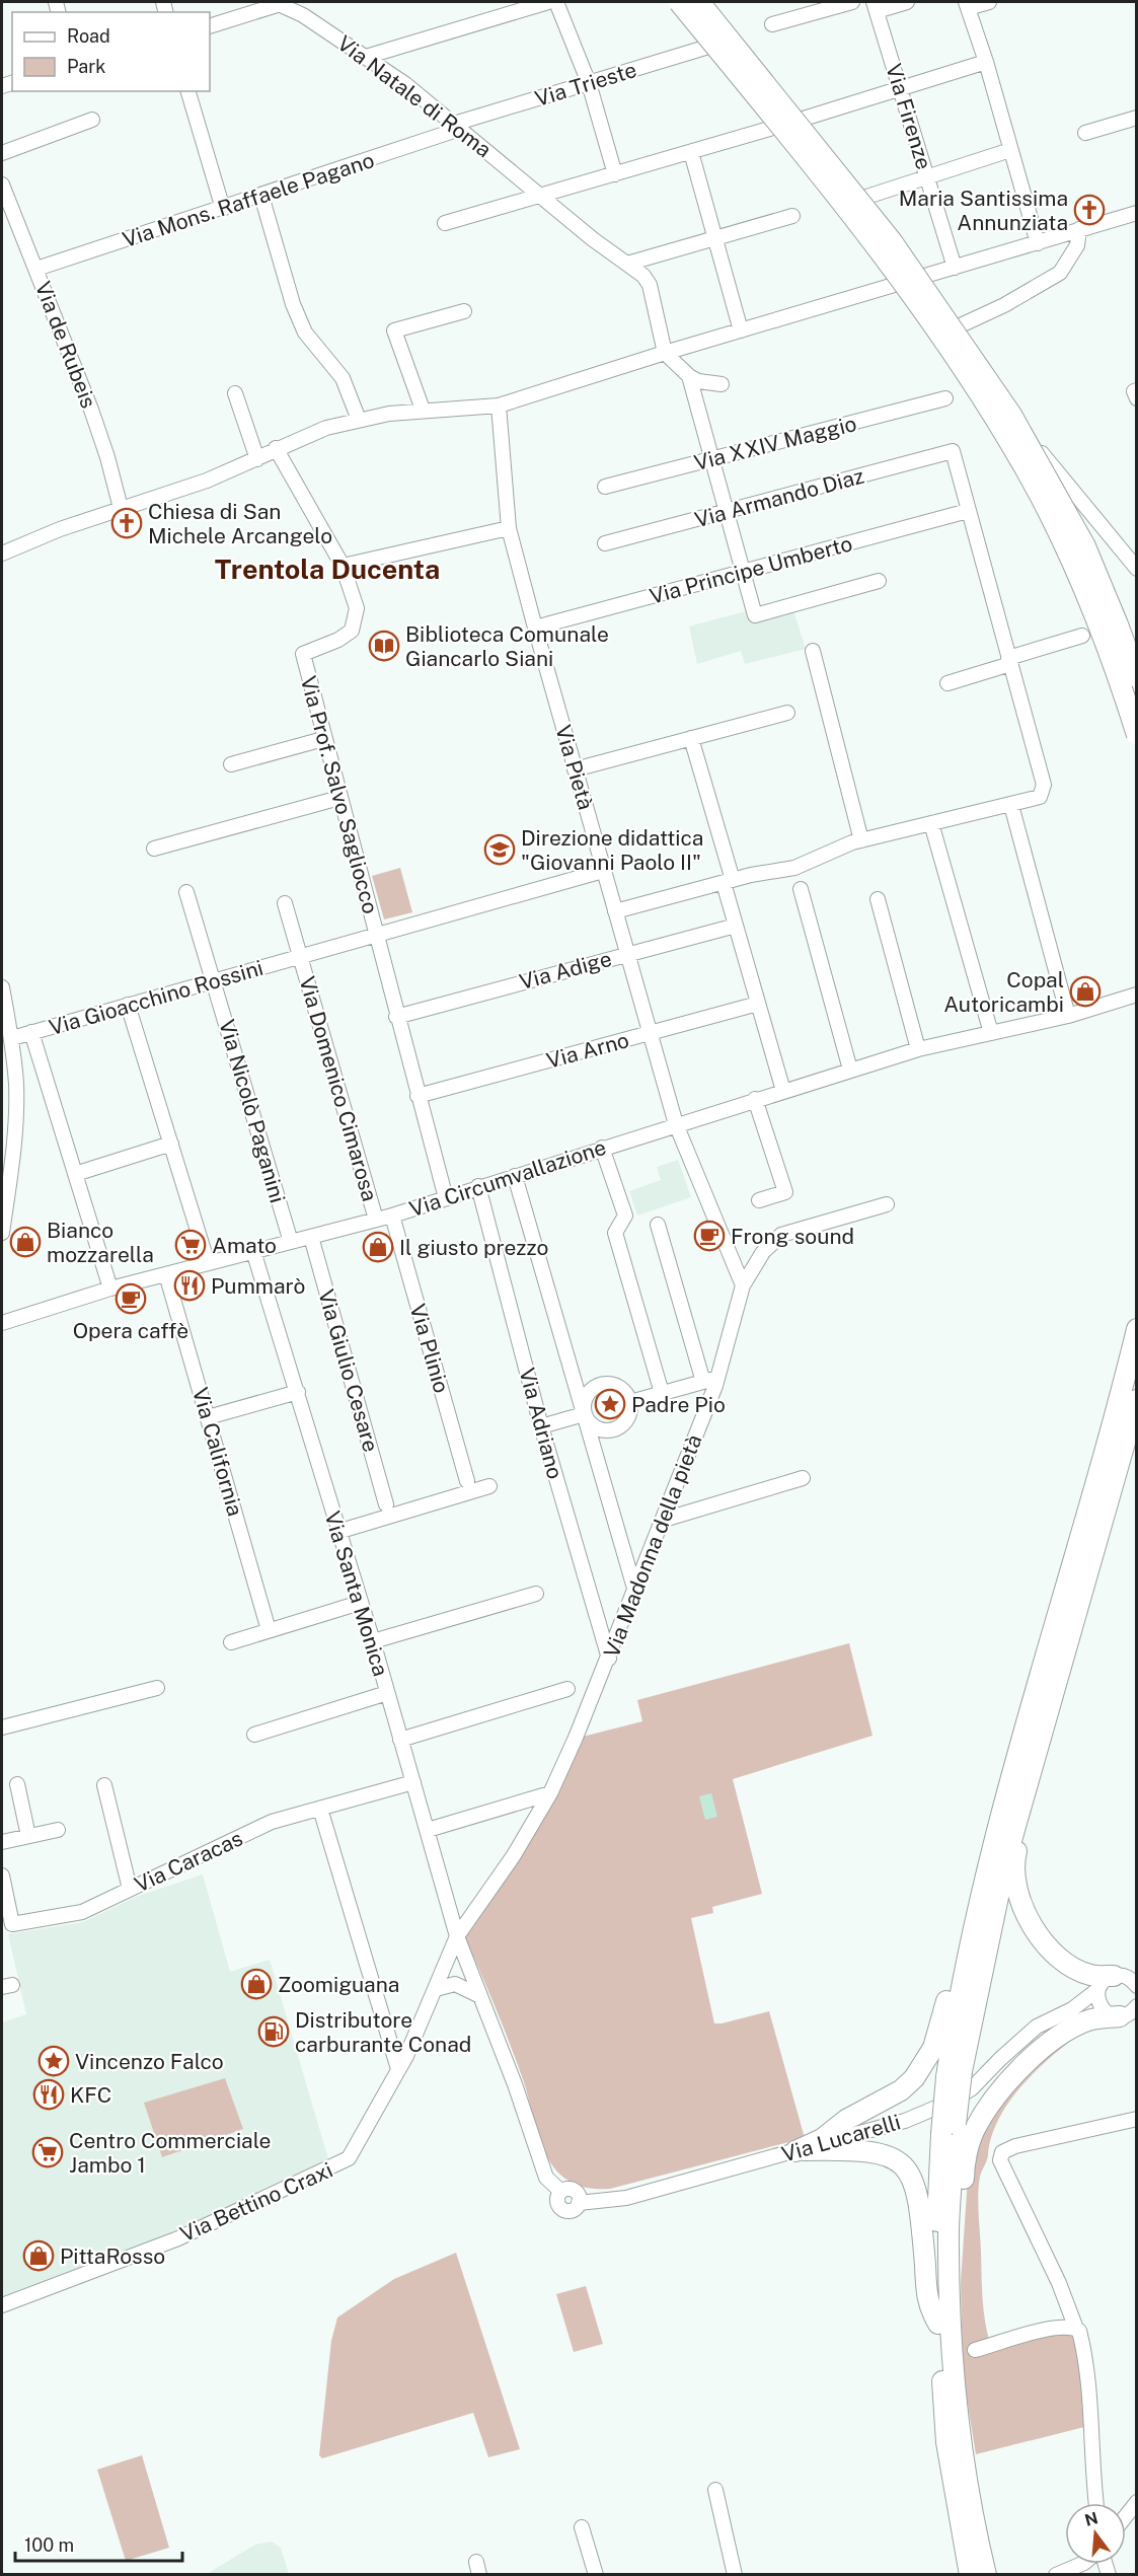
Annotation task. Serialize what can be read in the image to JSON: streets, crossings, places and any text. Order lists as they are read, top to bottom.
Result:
{
  "streets": {
    "street": [
      "Via Trieste",
      "Via Natale di Roma",
      "Via Firenze",
      "Via Mons. Raffaele Pagano",
      "Via de Rubeis",
      "Via XXIV Maggio",
      "Via Armando Diaz",
      "Via Principe Umberto",
      "Via Pietà",
      "Via Prof. Salvo Sagliocco",
      "Via Adige",
      "Via Gioacchino Rossini",
      "Via Arno",
      "Via Domenico Cimarosa",
      "Via Nicolò Paganini",
      "Via Circumvallazione",
      "Via Plinio",
      "Via Giulio Cesare",
      "Via Adriano",
      "Via California",
      "Via Madonna della pietà",
      "Via Santa Monica",
      "Via Caracas",
      "Via Lucarelli",
      "Via Bettino Craxi"
    ]
  },
  "crossings": [
    ["Via Trieste", "Via Natale di Roma"],
    ["Via Trieste", "Via Mons. Raffaele Pagano"],
    ["Via Natale di Roma", "Via Mons. Raffaele Pagano"],
    ["Via Mons. Raffaele Pagano", "Via de Rubeis"],
    ["Via Armando Diaz", "Via Principe Umberto"],
    ["Via Principe Umberto", "Via Pietà"],
    ["Via Pietà", "Via Adige"],
    ["Via Pietà", "Via Gioacchino Rossini"],
    ["Via Pietà", "Via Arno"],
    ["Via Pietà", "Via Circumvallazione"],
    ["Via Prof. Salvo Sagliocco", "Via Adige"],
    ["Via Prof. Salvo Sagliocco", "Via Gioacchino Rossini"],
    ["Via Prof. Salvo Sagliocco", "Via Arno"],
    ["Via Prof. Salvo Sagliocco", "Via Circumvallazione"],
    ["Via Gioacchino Rossini", "Via Domenico Cimarosa"],
    ["Via Gioacchino Rossini", "Via Nicolò Paganini"],
    ["Via Domenico Cimarosa", "Via Circumvallazione"],
    ["Via Nicolò Paganini", "Via Circumvallazione"],
    ["Via Circumvallazione", "Via Plinio"],
    ["Via Circumvallazione", "Via Giulio Cesare"],
    ["Via Circumvallazione", "Via Adriano"],
    ["Via Circumvallazione", "Via California"],
    ["Via Circumvallazione", "Via Santa Monica"],
    ["Via Adriano", "Via Madonna della pietà"],
    ["Via Madonna della pietà", "Via Santa Monica"],
    ["Via Madonna della pietà", "Via Lucarelli"],
    ["Via Madonna della pietà", "Via Bettino Craxi"],
    ["Via Santa Monica", "Via Caracas"],
    ["Via Santa Monica", "Via Lucarelli"],
    ["Via Santa Monica", "Via Bettino Craxi"],
    ["Via Lucarelli", "Via Bettino Craxi"]
  ],
  "districts": ["Trentola Ducenta"],
  "places": {
    "church": ["Maria Santissima Annunziata", "Chiesa di San Michele Arcangelo"],
    "library": ["Biblioteca Comunale Giancarlo Siani"],
    "school or university": ["Direzione didattica \"Giovanni Paolo II\""],
    "shop": [
      "Copal Autoricambi",
      "Bianco mozzarella",
      "Il giusto prezzo",
      "Zoomiguana",
      "PittaRosso"
    ],
    "cafe": ["Frong sound", "Opera caffè"],
    "supermarket": ["Amato", "Centro Commerciale Jambo 1"],
    "restaurant": ["Pummarò", "KFC"],
    "place": ["Padre Pio", "Vincenzo Falco"],
    "fuel station": ["Distributore carburante Conad"]
  },
  "legend": ["Road", "Park"],
  "scale_bar": "100 m",
  "north": "top"
}
